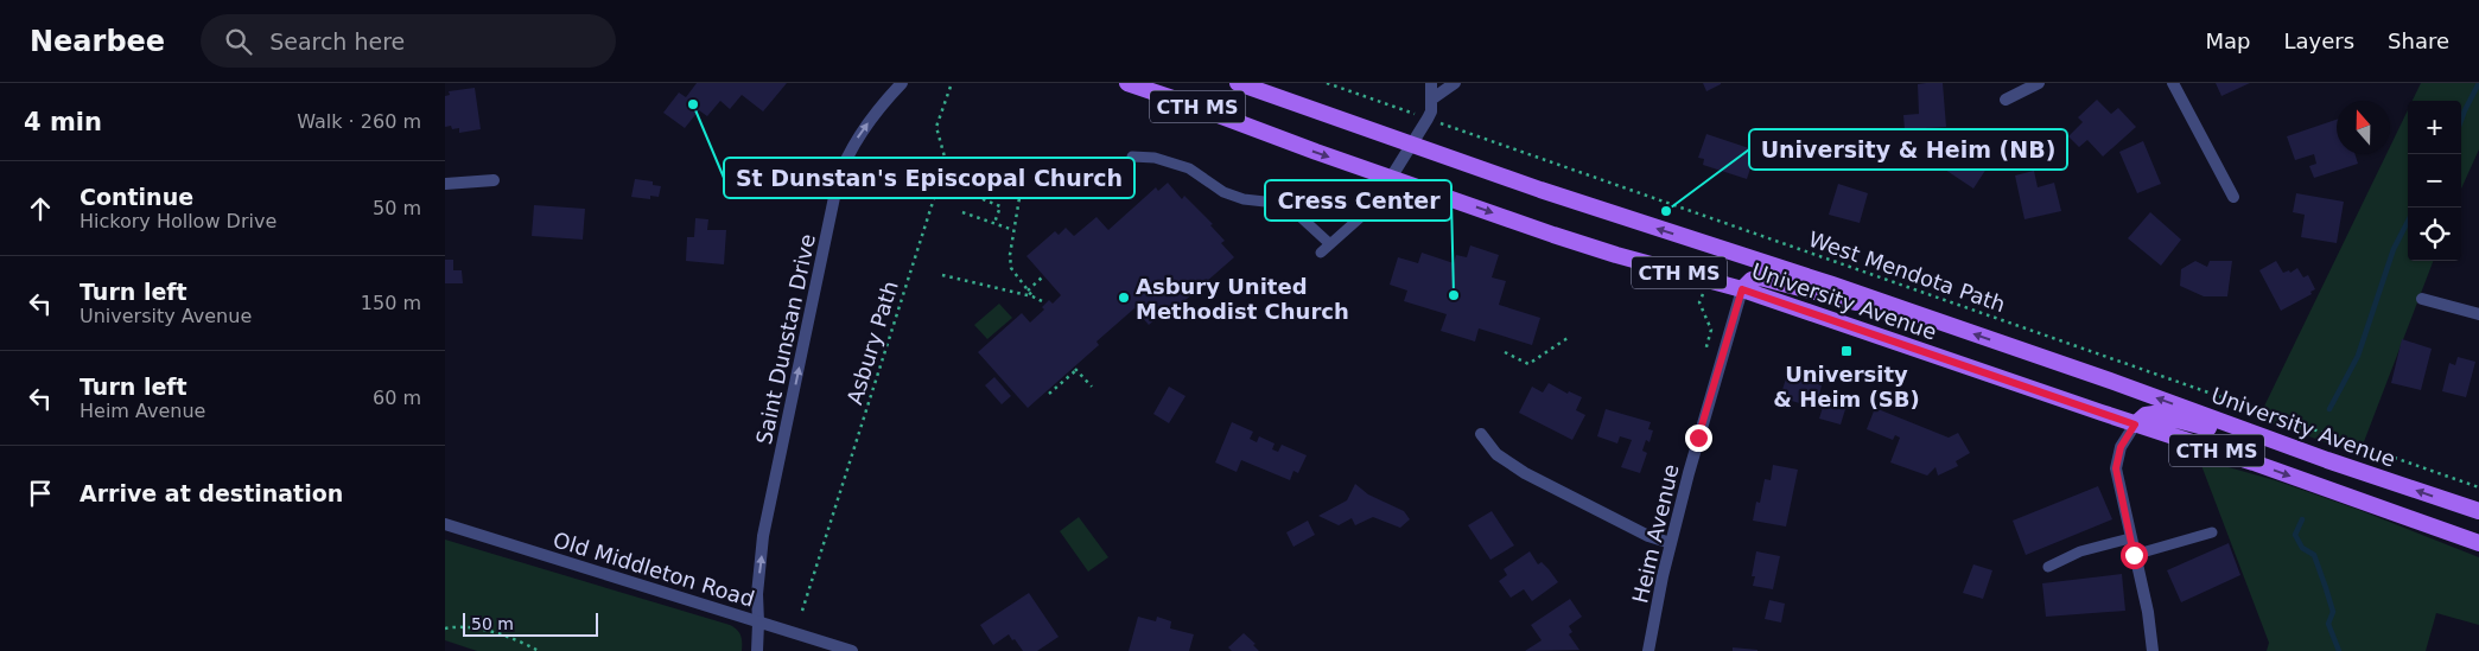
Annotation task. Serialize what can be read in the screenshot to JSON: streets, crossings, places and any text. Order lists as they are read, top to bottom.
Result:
{
  "streets": {
    "main road": ["CTH MS", "University Avenue"],
    "street": ["Saint Dunstan Drive", "Heim Avenue", "Old Middleton Road"],
    "path": ["West Mendota Path", "Asbury Path"]
  },
  "crossings": [
    ["University Avenue", "Heim Avenue"],
    ["Saint Dunstan Drive", "Old Middleton Road"]
  ],
  "one_way": ["Saint Dunstan Drive"],
  "places": {
    "other": [
      "St Dunstan's Episcopal Church",
      "University & Heim (NB)",
      "Cress Center",
      "Asbury United Methodist Church"
    ],
    "transit": ["University & Heim (SB)"]
  },
  "scale_bar": "50 m",
  "north": "top",
  "page": {
    "header": "Nearbee",
    "search": "Search here",
    "nav": ["Map", "Layers", "Share"],
    "heading": ["4 min", "Walk · 260 m"],
    "map_buttons": ["+", "−"],
    "list": [
      ["Continue", "Hickory Hollow Drive", "50 m"],
      ["Turn left", "University Avenue", "150 m"],
      ["Turn left", "Heim Avenue", "60 m"],
      "Arrive at destination"
    ],
    "scale": "50 m"
  }
}
